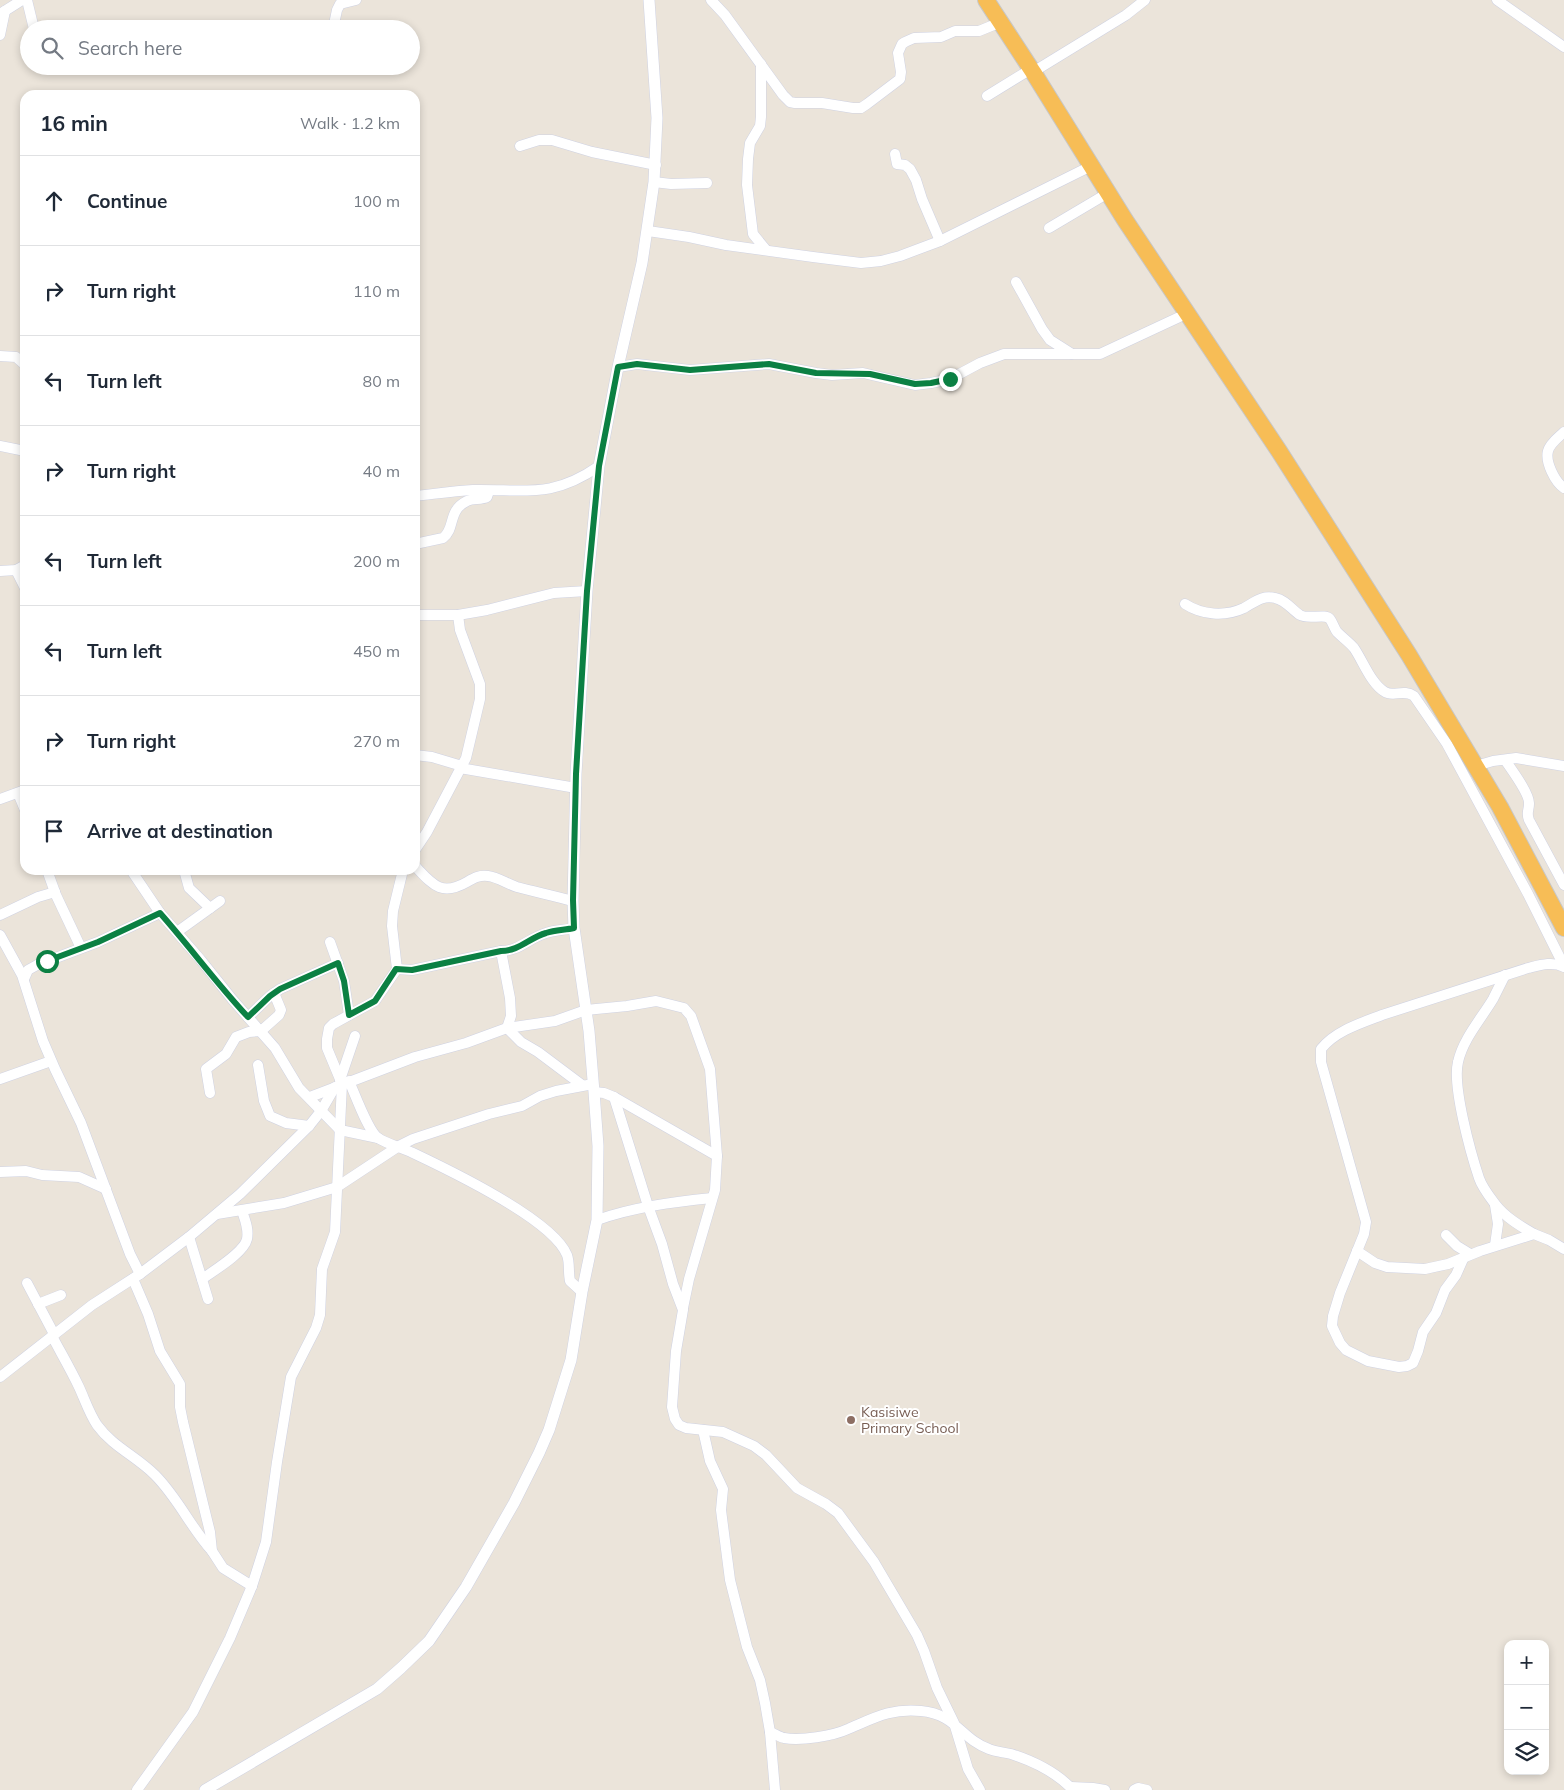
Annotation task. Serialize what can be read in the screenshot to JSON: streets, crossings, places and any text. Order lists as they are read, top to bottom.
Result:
{
  "places": ["Kasisiwe Primary School"],
  "page": {
    "search": "Search here",
    "heading": ["16 min", "Walk · 1.2 km"],
    "list": [
      ["Continue", "100 m"],
      ["Turn right", "110 m"],
      ["Turn left", "80 m"],
      ["Turn right", "40 m"],
      ["Turn left", "200 m"],
      ["Turn left", "450 m"],
      ["Turn right", "270 m"],
      "Arrive at destination"
    ],
    "map_buttons": ["+", "−"]
  }
}
